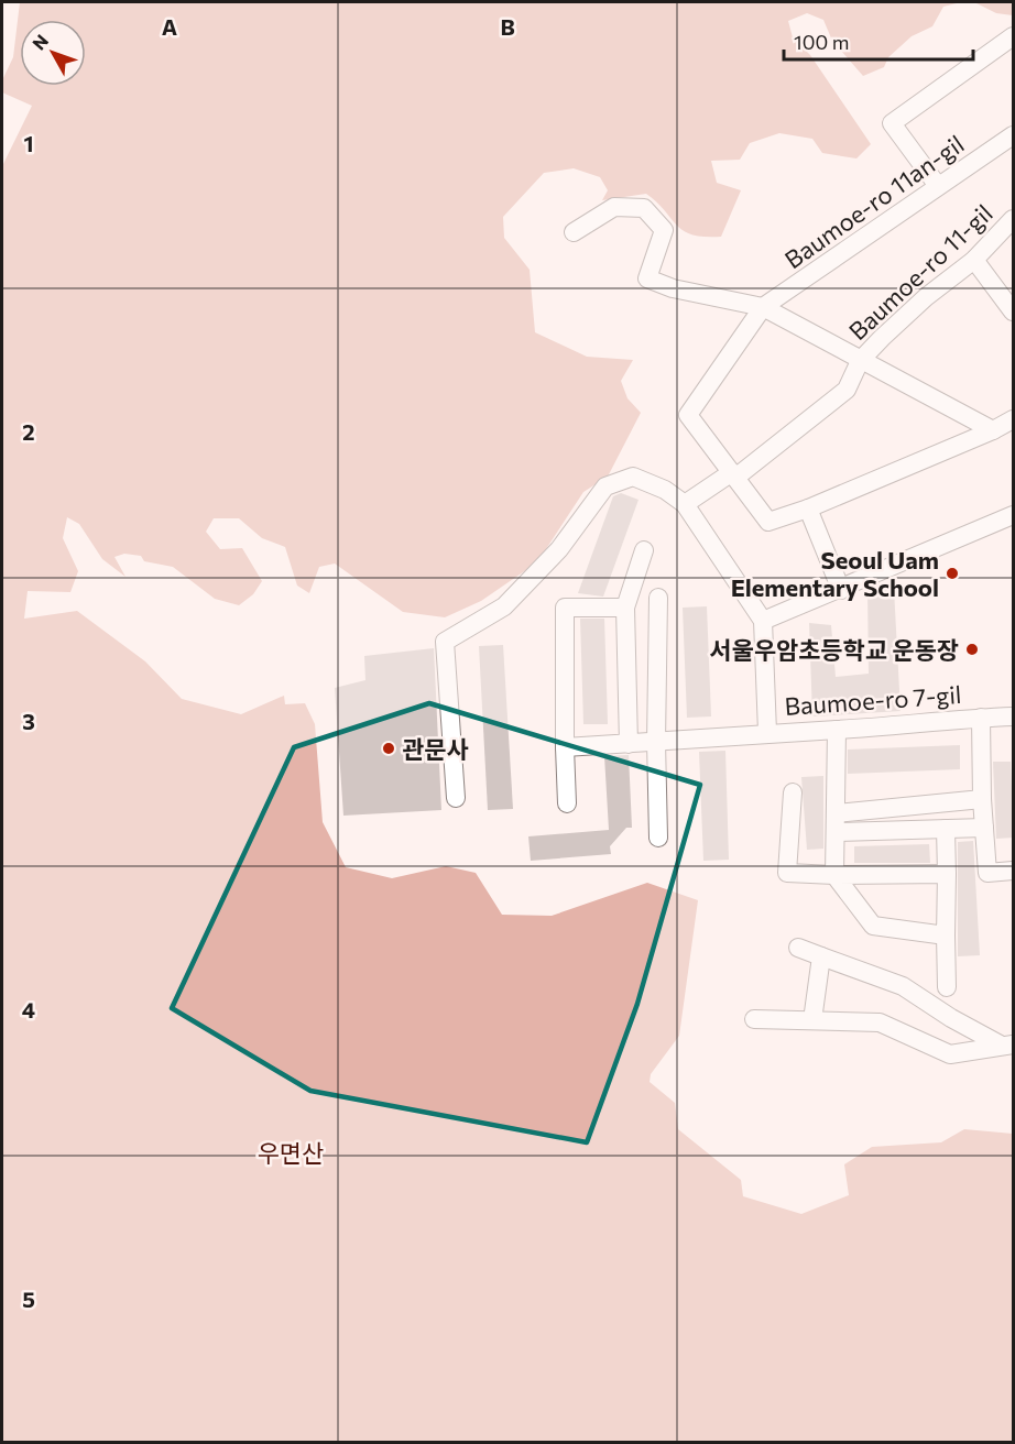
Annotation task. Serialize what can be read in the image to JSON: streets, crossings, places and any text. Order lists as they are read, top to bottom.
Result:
{
  "streets": {
    "street": ["Baumoe-ro 11an-gil", "Baumoe-ro 11-gil", "Baumoe-ro 7-gil"]
  },
  "crossings": [
    ["Baumoe-ro 11an-gil", "Baumoe-ro 11-gil"]
  ],
  "parks": ["우면산"],
  "places": ["Seoul Uam Elementary School", "서울우암초등학교 운동장", "관문사"],
  "scale_bar": "100 m",
  "north": "top left",
  "grid": {
    "columns": ["A", "B"],
    "rows": [
      "1",
      "2",
      "3",
      "4",
      "5"
    ]
  }
}
